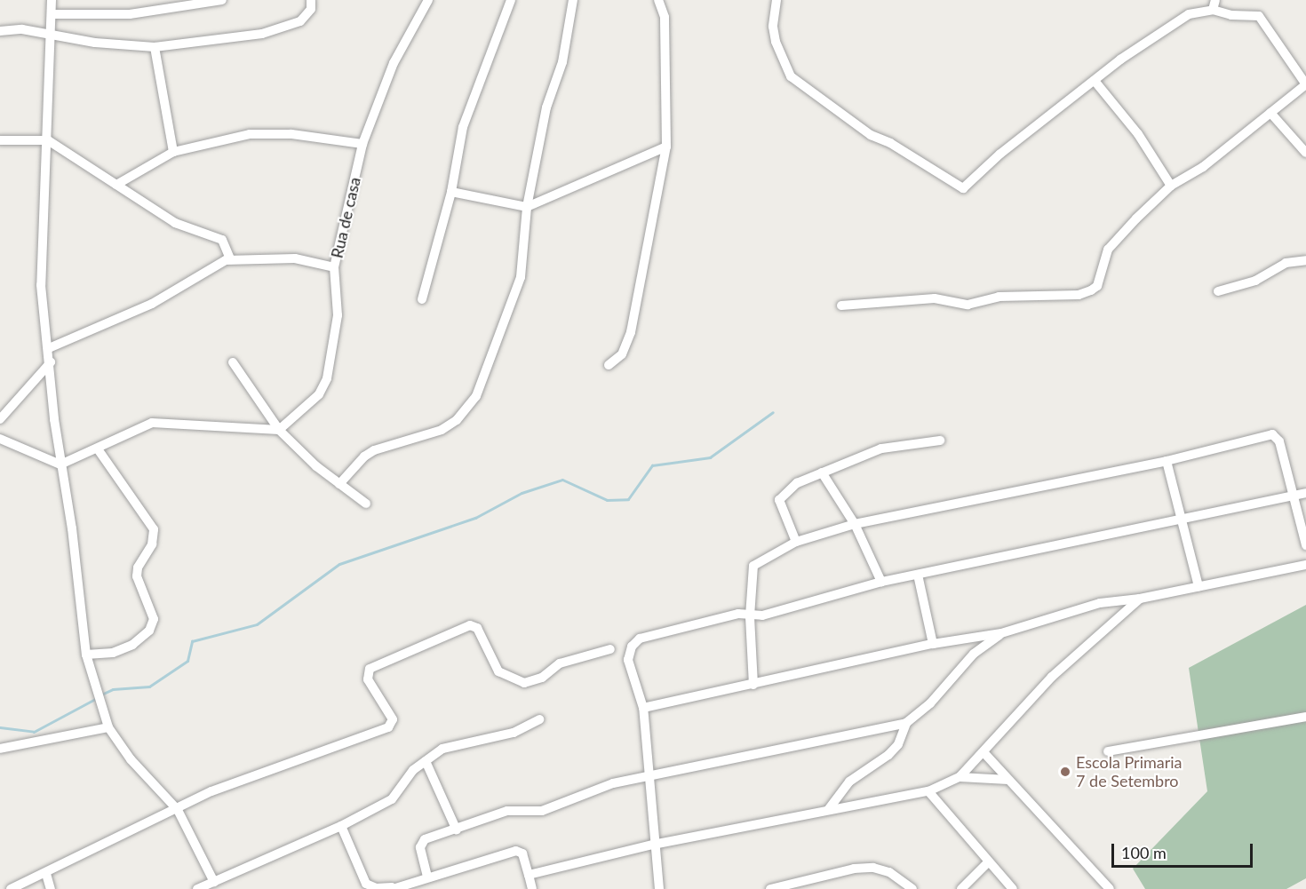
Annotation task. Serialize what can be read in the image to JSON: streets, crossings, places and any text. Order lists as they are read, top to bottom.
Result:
{
  "streets": {
    "street": ["Rua de casa"]
  },
  "places": ["Escola Primaria 7 de Setembro"],
  "scale_bar": "100 m"
}
